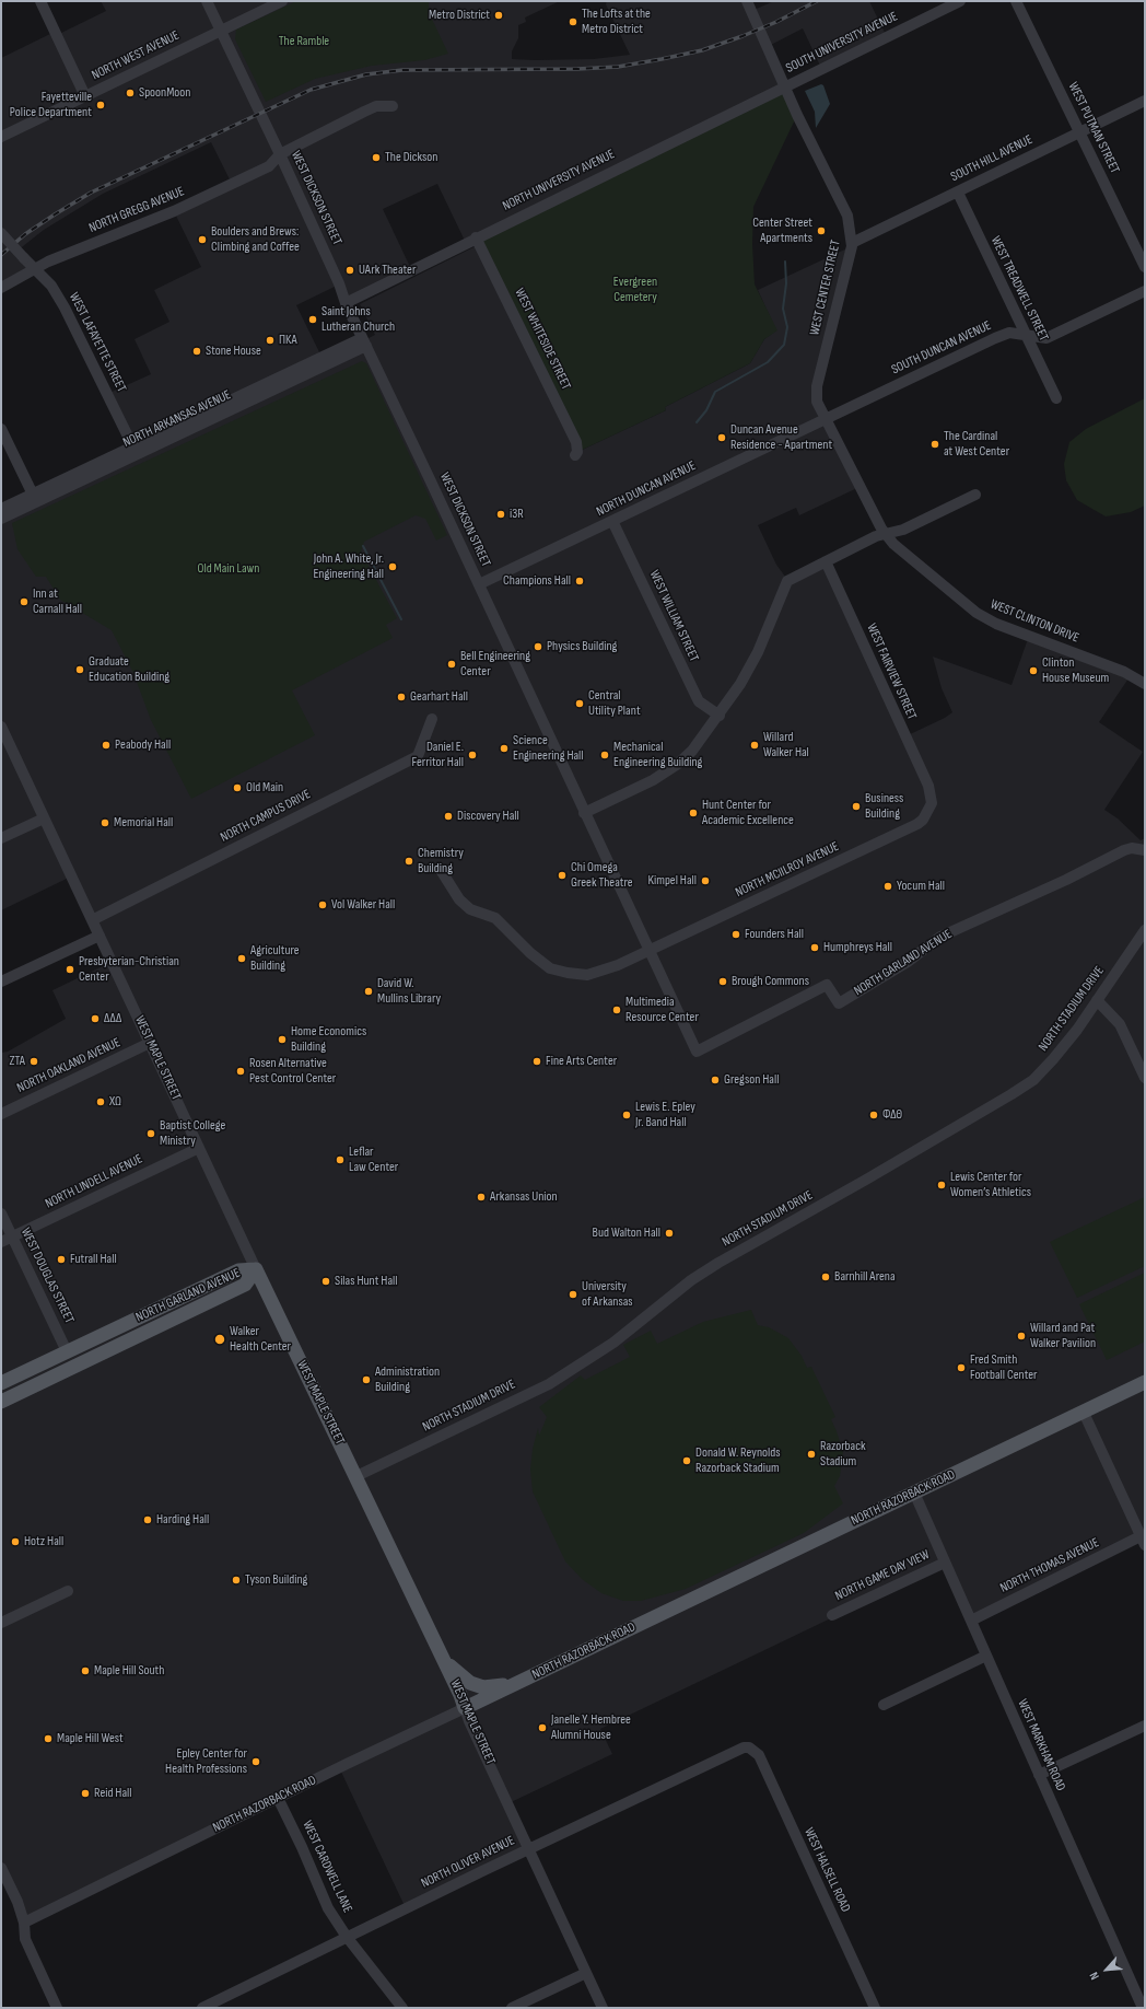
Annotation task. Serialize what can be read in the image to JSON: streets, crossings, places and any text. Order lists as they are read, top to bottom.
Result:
{
  "streets": {
    "main road": ["NORTH GARLAND AVENUE", "WEST MAPLE STREET", "NORTH RAZORBACK ROAD"],
    "street": [
      "SOUTH UNIVERSITY AVENUE",
      "NORTH WEST AVENUE",
      "WEST PUTMAN STREET",
      "SOUTH HILL AVENUE",
      "NORTH UNIVERSITY AVENUE",
      "WEST DICKSON STREET",
      "NORTH GREGG AVENUE",
      "WEST CENTER STREET",
      "WEST TREADWELL STREET",
      "WEST WHITESIDE STREET",
      "WEST LAFAYETTE STREET",
      "SOUTH DUNCAN AVENUE",
      "NORTH ARKANSAS AVENUE",
      "NORTH DUNCAN AVENUE",
      "WEST WILLIAM STREET",
      "WEST CLINTON DRIVE",
      "WEST FAIRVIEW STREET",
      "NORTH CAMPUS DRIVE",
      "NORTH MCIILROY AVENUE",
      "NORTH STADIUM DRIVE",
      "NORTH OAKLAND AVENUE",
      "NORTH LINDELL AVENUE",
      "WEST DOUGLAS STREET",
      "NORTH THOMAS AVENUE",
      "NORTH GAME DAY VIEW",
      "WEST MARKHAM ROAD",
      "NORTH OLIVER AVENUE",
      "WEST CARDWELL LANE",
      "WEST HALSELL ROAD"
    ]
  },
  "crossings": [
    ["SOUTH UNIVERSITY AVENUE", "NORTH UNIVERSITY AVENUE"],
    ["SOUTH UNIVERSITY AVENUE", "WEST CENTER STREET"],
    ["NORTH WEST AVENUE", "WEST DICKSON STREET"],
    ["WEST PUTMAN STREET", "SOUTH HILL AVENUE"],
    ["SOUTH HILL AVENUE", "WEST CENTER STREET"],
    ["SOUTH HILL AVENUE", "WEST TREADWELL STREET"],
    ["NORTH UNIVERSITY AVENUE", "WEST DICKSON STREET"],
    ["NORTH UNIVERSITY AVENUE", "WEST CENTER STREET"],
    ["NORTH UNIVERSITY AVENUE", "WEST WHITESIDE STREET"],
    ["WEST DICKSON STREET", "NORTH GREGG AVENUE"],
    ["WEST DICKSON STREET", "NORTH ARKANSAS AVENUE"],
    ["WEST DICKSON STREET", "NORTH DUNCAN AVENUE"],
    ["WEST DICKSON STREET", "NORTH MCIILROY AVENUE"],
    ["WEST DICKSON STREET", "NORTH GARLAND AVENUE"],
    ["NORTH GREGG AVENUE", "WEST LAFAYETTE STREET"],
    ["WEST CENTER STREET", "SOUTH DUNCAN AVENUE"],
    ["WEST CENTER STREET", "NORTH DUNCAN AVENUE"],
    ["WEST CENTER STREET", "WEST CLINTON DRIVE"],
    ["WEST TREADWELL STREET", "SOUTH DUNCAN AVENUE"],
    ["WEST LAFAYETTE STREET", "NORTH ARKANSAS AVENUE"],
    ["SOUTH DUNCAN AVENUE", "NORTH DUNCAN AVENUE"],
    ["NORTH DUNCAN AVENUE", "WEST WILLIAM STREET"],
    ["WEST FAIRVIEW STREET", "NORTH MCIILROY AVENUE"],
    ["NORTH CAMPUS DRIVE", "WEST MAPLE STREET"],
    ["NORTH GARLAND AVENUE", "WEST MAPLE STREET"],
    ["NORTH GARLAND AVENUE", "WEST DOUGLAS STREET"],
    ["NORTH STADIUM DRIVE", "WEST MAPLE STREET"],
    ["WEST MAPLE STREET", "NORTH OAKLAND AVENUE"],
    ["WEST MAPLE STREET", "NORTH LINDELL AVENUE"],
    ["WEST MAPLE STREET", "NORTH RAZORBACK ROAD"],
    ["WEST MAPLE STREET", "NORTH OLIVER AVENUE"],
    ["NORTH LINDELL AVENUE", "WEST DOUGLAS STREET"],
    ["NORTH RAZORBACK ROAD", "WEST MARKHAM ROAD"],
    ["NORTH RAZORBACK ROAD", "WEST CARDWELL LANE"],
    ["NORTH THOMAS AVENUE", "WEST MARKHAM ROAD"],
    ["NORTH GAME DAY VIEW", "WEST MARKHAM ROAD"],
    ["NORTH OLIVER AVENUE", "WEST CARDWELL LANE"],
    ["NORTH OLIVER AVENUE", "WEST HALSELL ROAD"]
  ],
  "parks": ["The Ramble", "Evergreen Cemetery", "Old Main Lawn"],
  "places": [
    "Metro District",
    "The Lofts at the Metro District",
    "SpoonMoon",
    "Fayetteville Police Department",
    "The Dickson",
    "Center Street Apartments",
    "Boulders and Brews: Climbing and Coffee",
    "UArk Theater",
    "Saint Johns Lutheran Church",
    "ΠΚΑ",
    "Stone House",
    "Duncan Avenue Residence - Apartment",
    "The Cardinal at West Center",
    "i3R",
    "John A. White, Jr. Engineering Hall",
    "Champions Hall",
    "Inn at Carnall Hall",
    "Physics Building",
    "Bell Engineering Center",
    "Graduate Education Building",
    "Clinton House Museum",
    "Gearhart Hall",
    "Central Utility Plant",
    "Peabody Hall",
    "Willard Walker Hal",
    "Science Engineering Hall",
    "Daniel E. Ferritor Hall",
    "Mechanical Engineering Building",
    "Old Main",
    "Business Building",
    "Hunt Center for Academic Excellence",
    "Discovery Hall",
    "Memorial Hall",
    "Chemistry Building",
    "Chi Omega Greek Theatre",
    "Kimpel Hall",
    "Yocum Hall",
    "Vol Walker Hall",
    "Founders Hall",
    "Humphreys Hall",
    "Agriculture Building",
    "Presbyterian-Christian Center",
    "Brough Commons",
    "David W. Mullins Library",
    "Multimedia Resource Center",
    "ΔΔΔ",
    "Home Economics Building",
    "ΖΤΑ",
    "Fine Arts Center",
    "Rosen Alternative Pest Control Center",
    "Gregson Hall",
    "ΧΩ",
    "Lewis E. Epley Jr. Band Hall",
    "ΦΔΘ",
    "Baptist College Ministry",
    "Leflar Law Center",
    "Lewis Center for Women’s Athletics",
    "Arkansas Union",
    "Bud Walton Hall",
    "Futrall Hall",
    "Barnhill Arena",
    "Silas Hunt Hall",
    "University of Arkansas",
    "Willard and Pat Walker Pavilion",
    "Walker Health Center",
    "Fred Smith Football Center",
    "Administration Building",
    "Razorback Stadium",
    "Donald W. Reynolds Razorback Stadium",
    "Harding Hall",
    "Hotz Hall",
    "Tyson Building",
    "Maple Hill South",
    "Janelle Y. Hembree Alumni House",
    "Maple Hill West",
    "Epley Center for Health Professions",
    "Reid Hall"
  ],
  "north": "bottom left"
}
